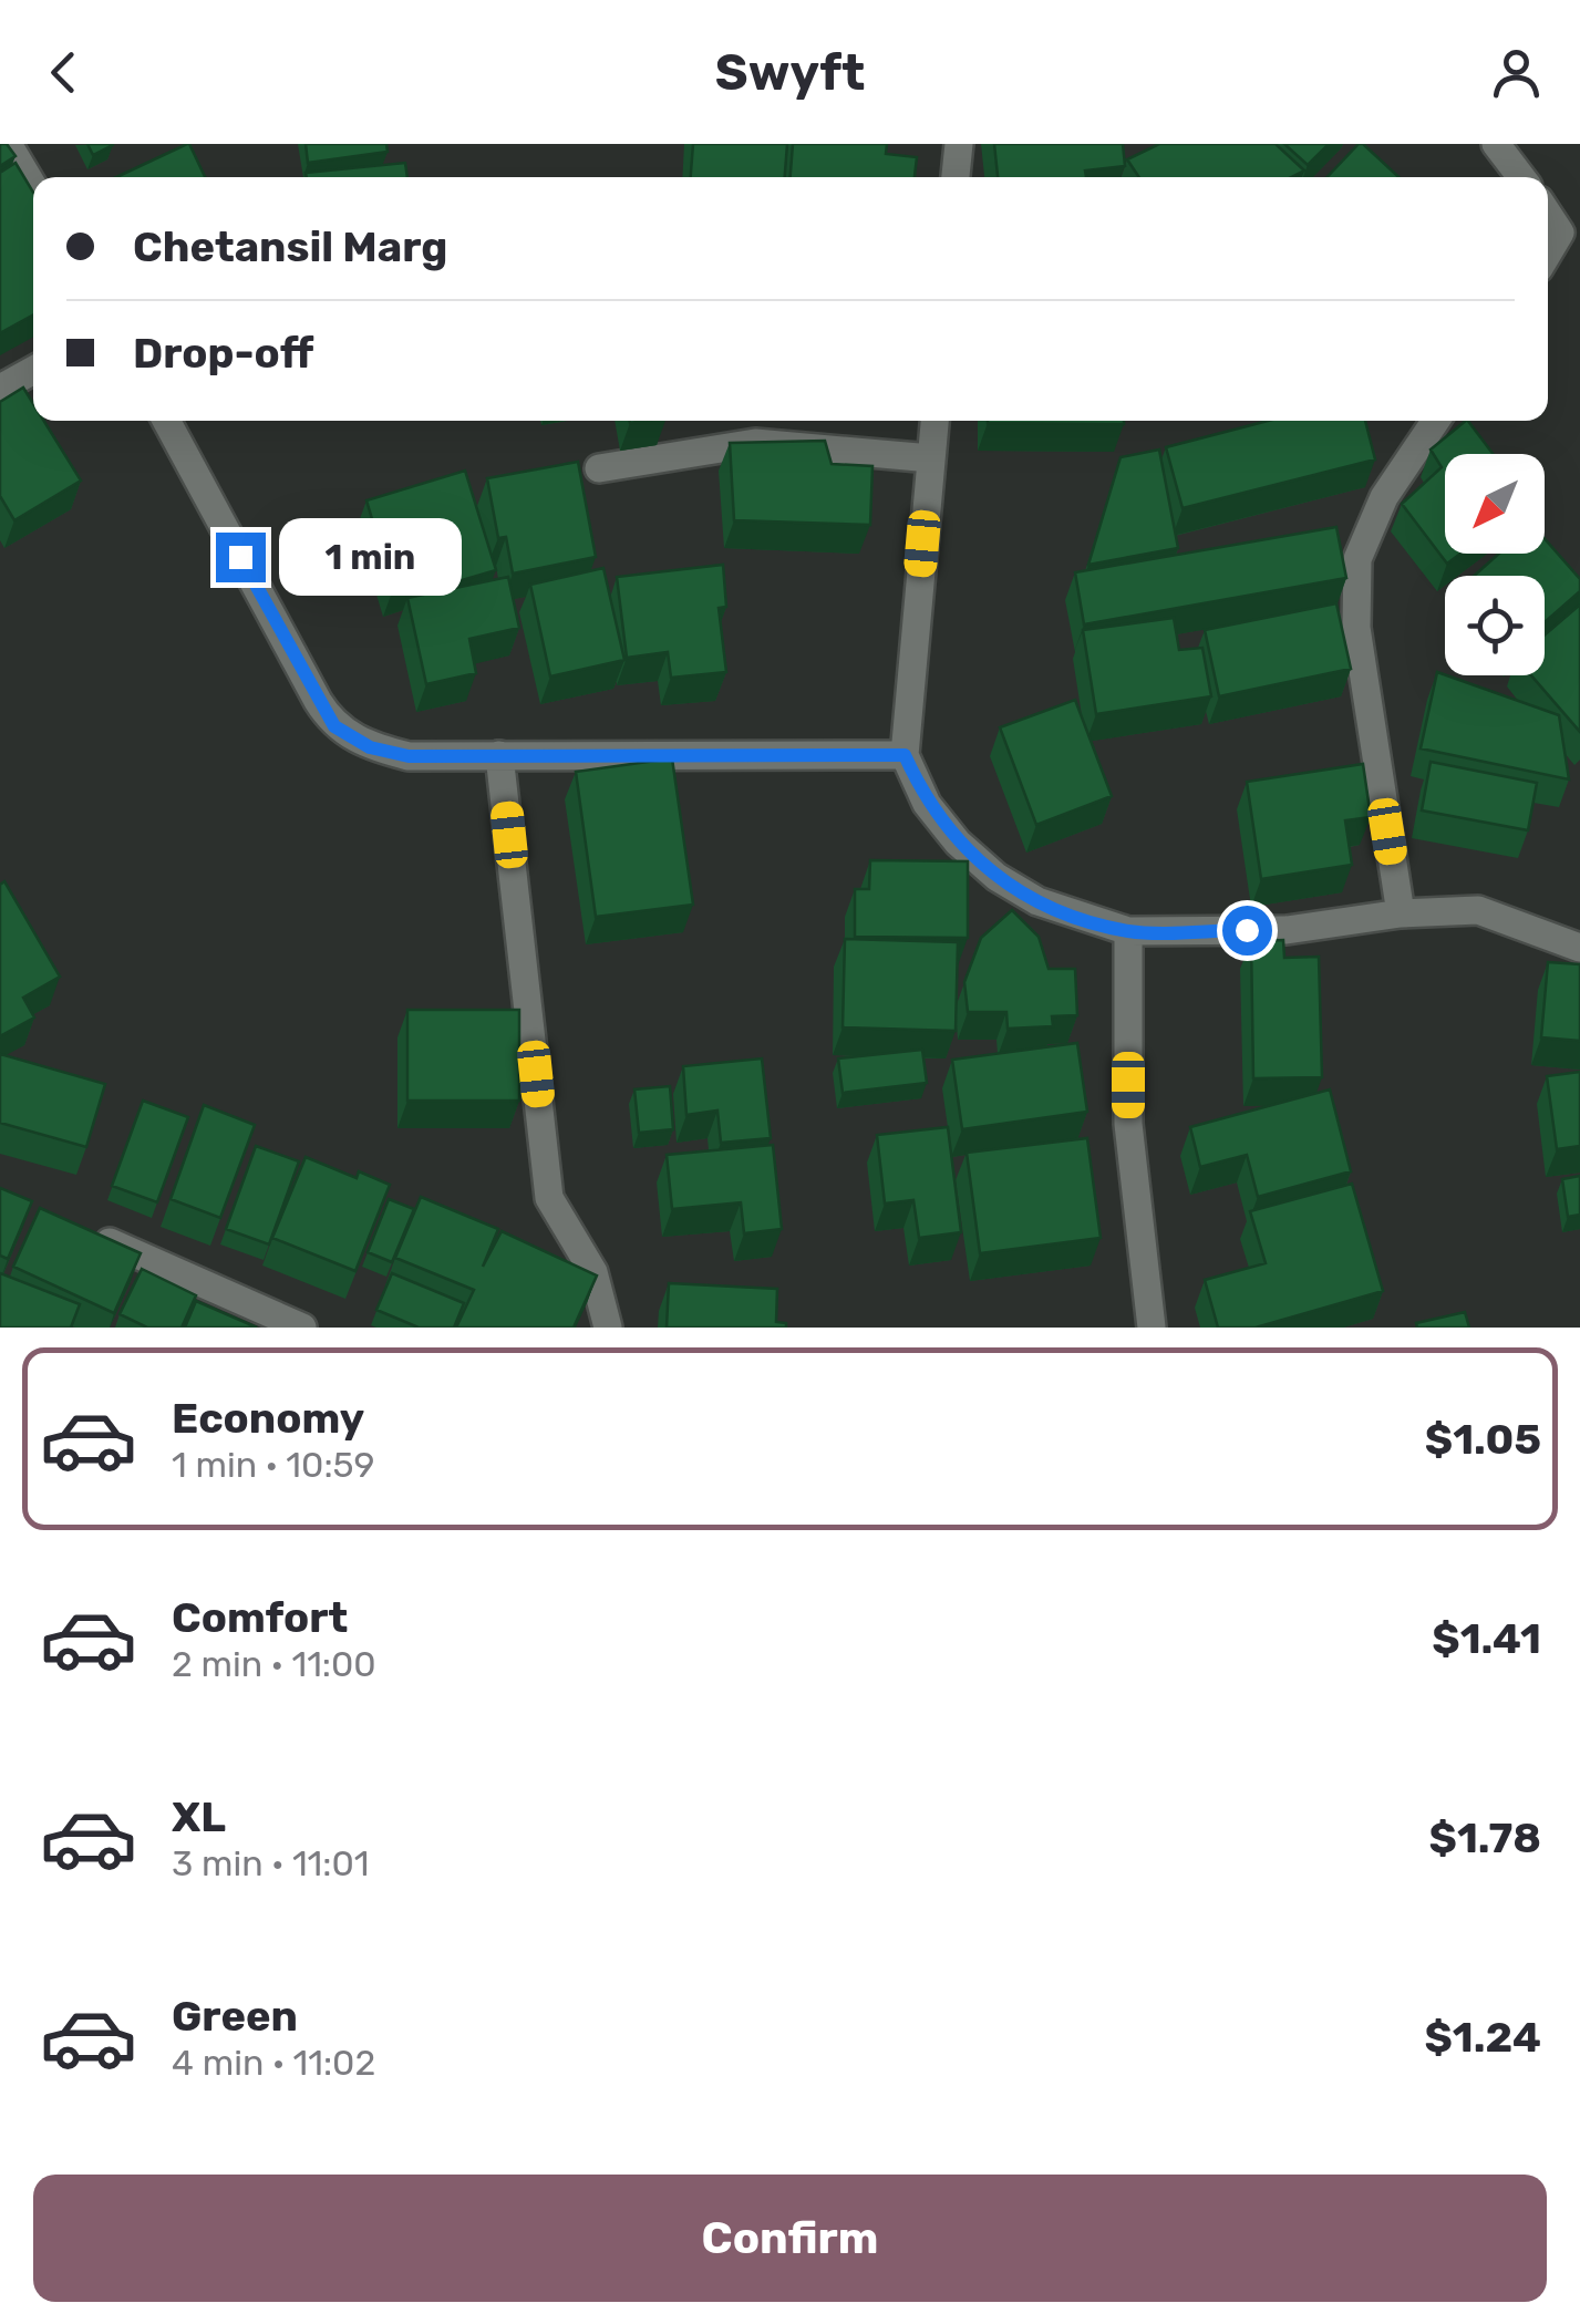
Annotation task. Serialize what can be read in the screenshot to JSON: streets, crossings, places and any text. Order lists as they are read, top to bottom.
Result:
{
  "north": "bottom left",
  "page": {
    "header": "Swyft",
    "banner": ["Chetansil Marg", "Drop-off"],
    "bubble": "1 min",
    "list": [
      {
        "name": "Economy",
        "note": "1 min · 10:59",
        "value": "$1.05"
      },
      {
        "name": "Comfort",
        "note": "2 min · 11:00",
        "value": "$1.41"
      },
      {
        "name": "XL",
        "note": "3 min · 11:01",
        "value": "$1.78"
      },
      {
        "name": "Green",
        "note": "4 min · 11:02",
        "value": "$1.24"
      }
    ],
    "buttons": "Confirm"
  }
}
